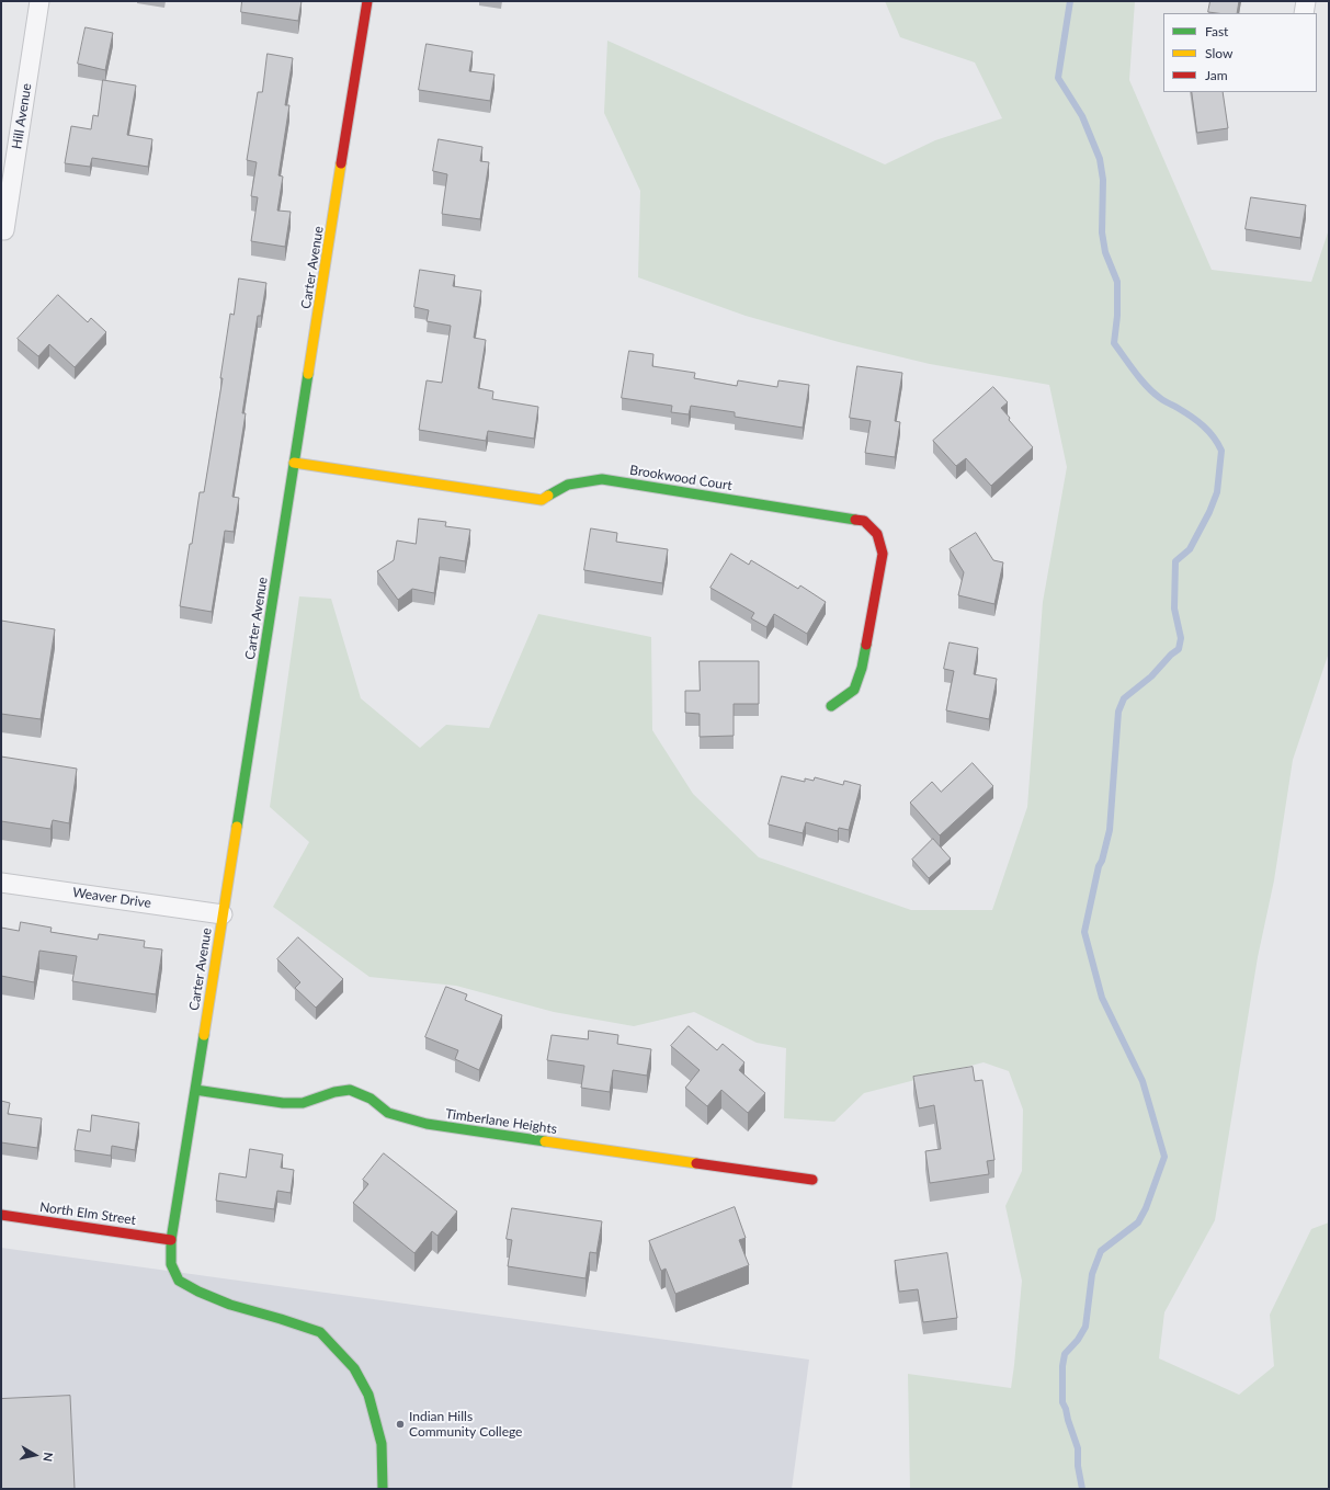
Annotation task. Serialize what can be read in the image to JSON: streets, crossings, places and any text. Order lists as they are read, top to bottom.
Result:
{
  "streets": {
    "street": [
      "Hill Avenue",
      "Carter Avenue",
      "Brookwood Court",
      "Weaver Drive",
      "Timberlane Heights",
      "North Elm Street"
    ]
  },
  "crossings": [
    ["Carter Avenue", "Brookwood Court"],
    ["Carter Avenue", "Weaver Drive"],
    ["Carter Avenue", "Timberlane Heights"],
    ["Carter Avenue", "North Elm Street"]
  ],
  "places": ["Indian Hills Community College"],
  "legend": ["Fast", "Slow", "Jam"],
  "north": "right"
}
